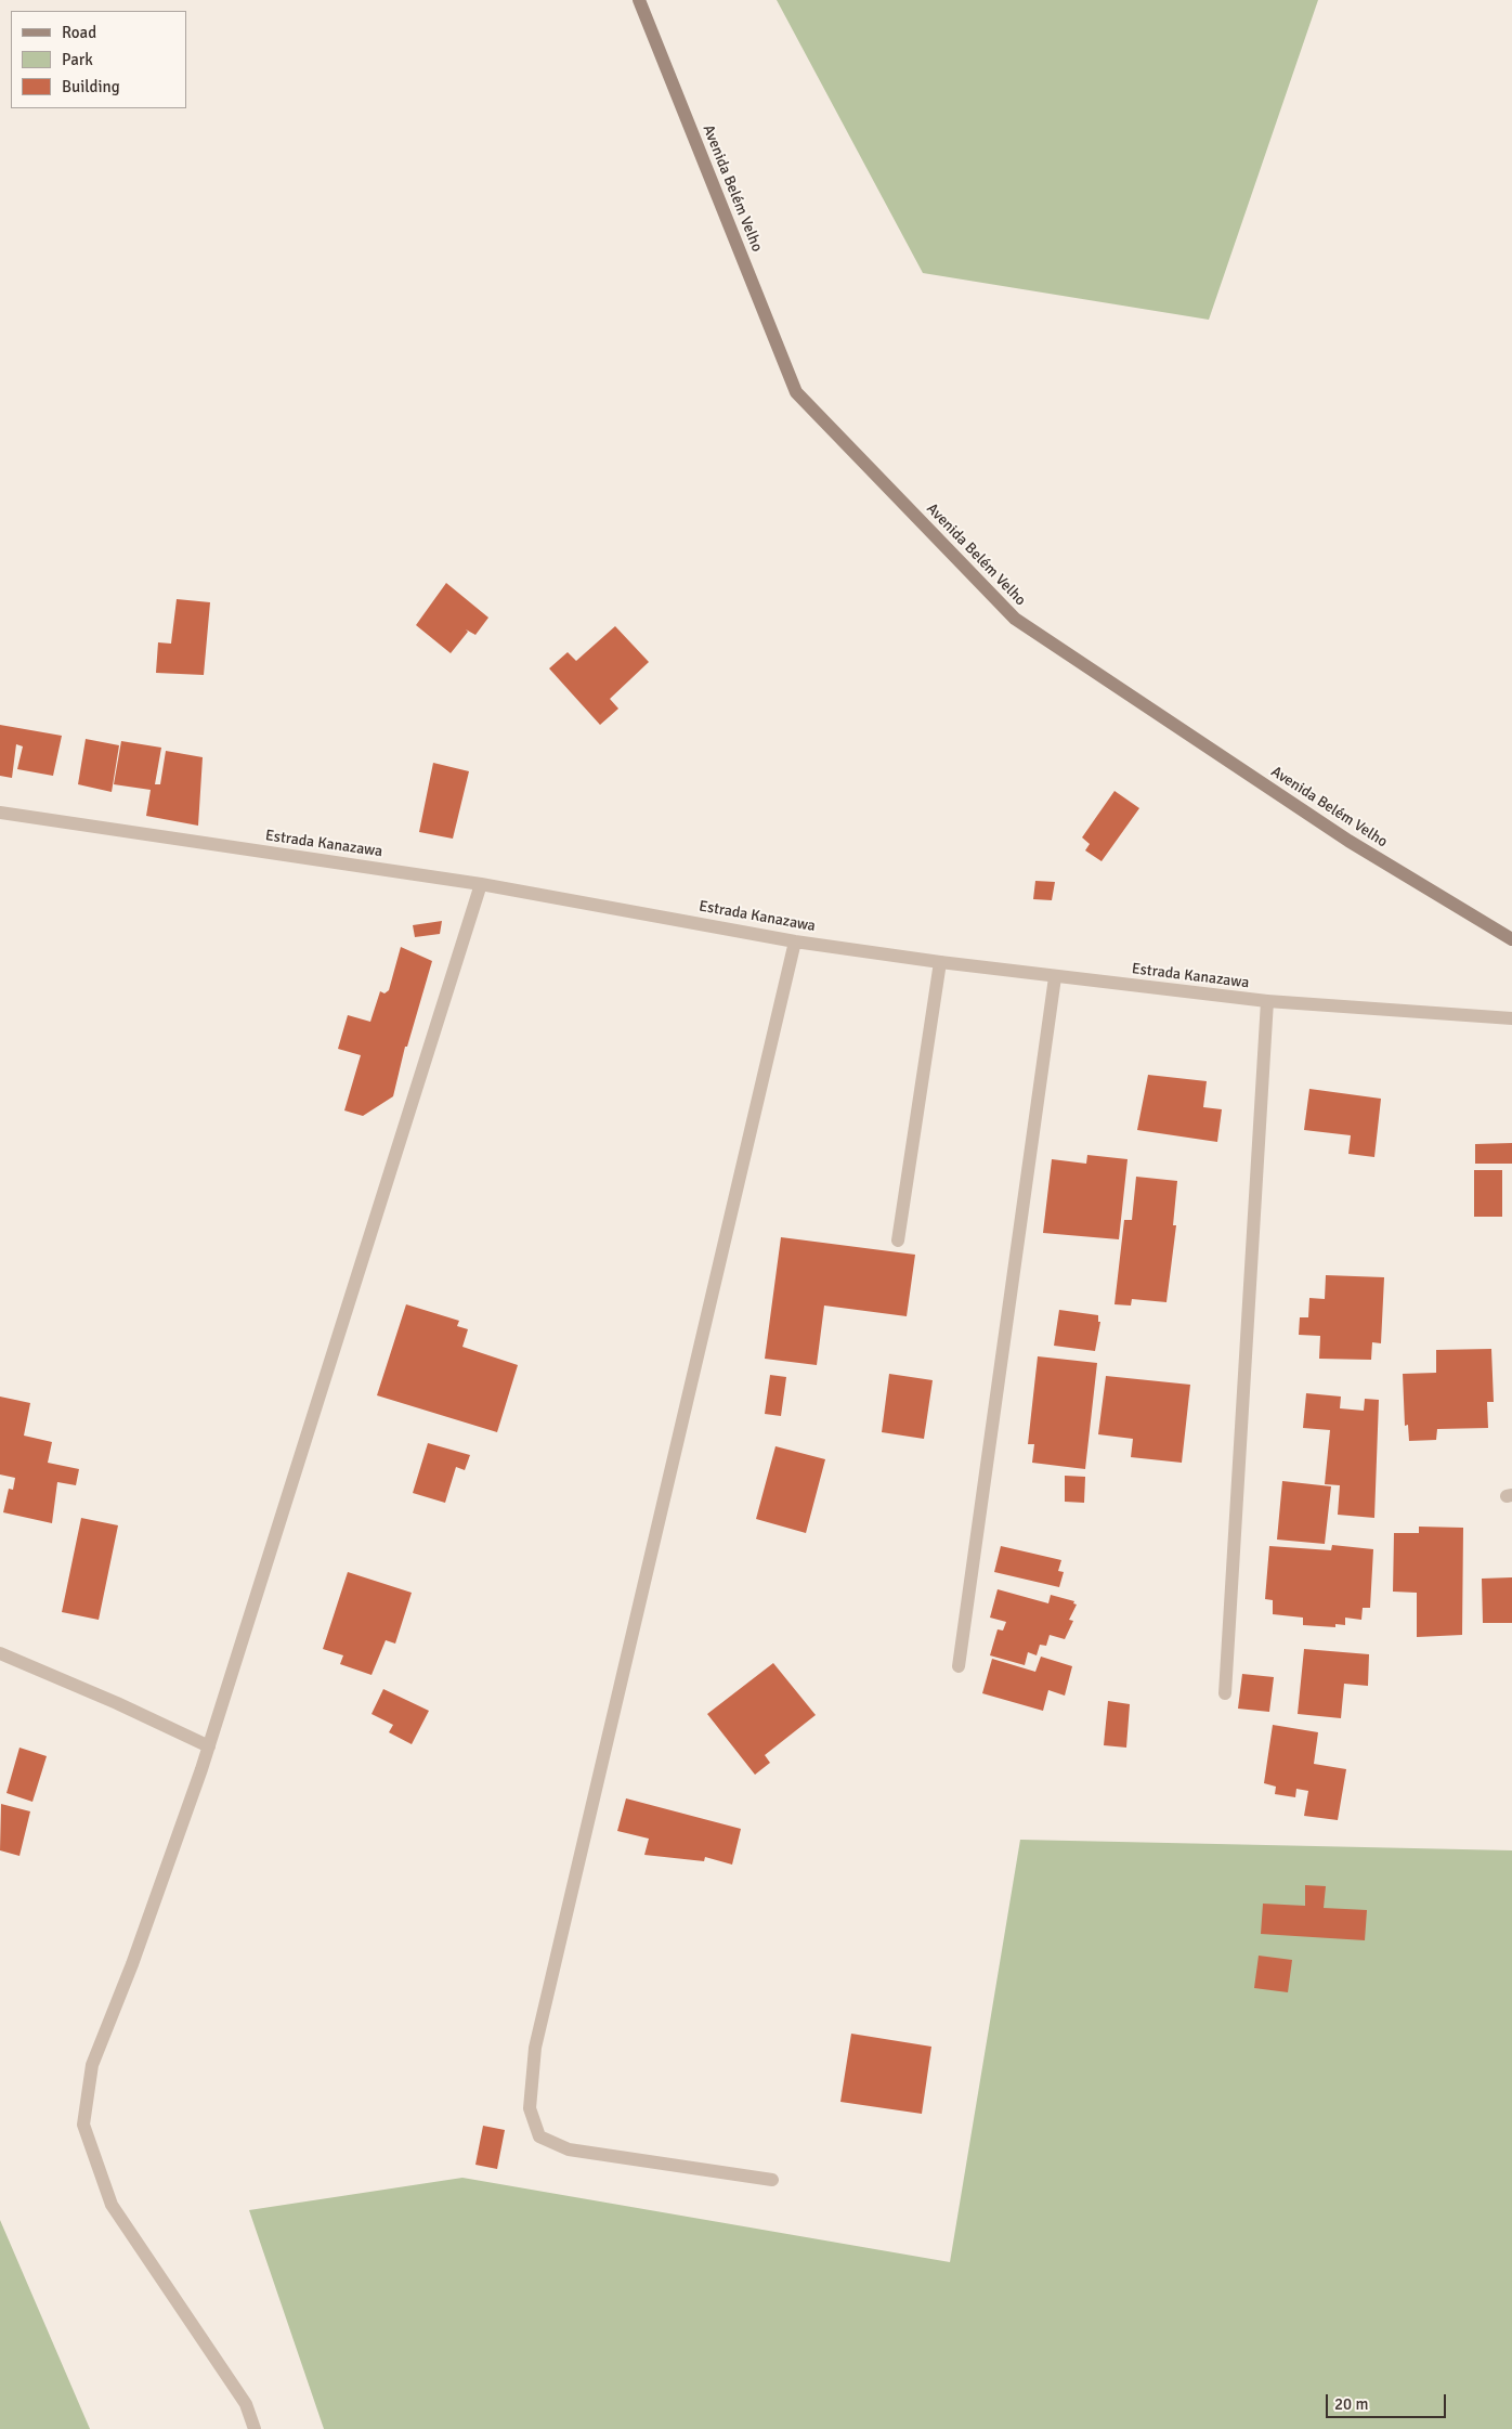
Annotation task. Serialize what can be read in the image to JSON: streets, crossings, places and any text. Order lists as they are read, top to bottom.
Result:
{
  "streets": {
    "main road": ["Avenida Belém Velho"],
    "street": ["Estrada Kanazawa"]
  },
  "legend": ["Road", "Park", "Building"],
  "scale_bar": "20 m"
}
